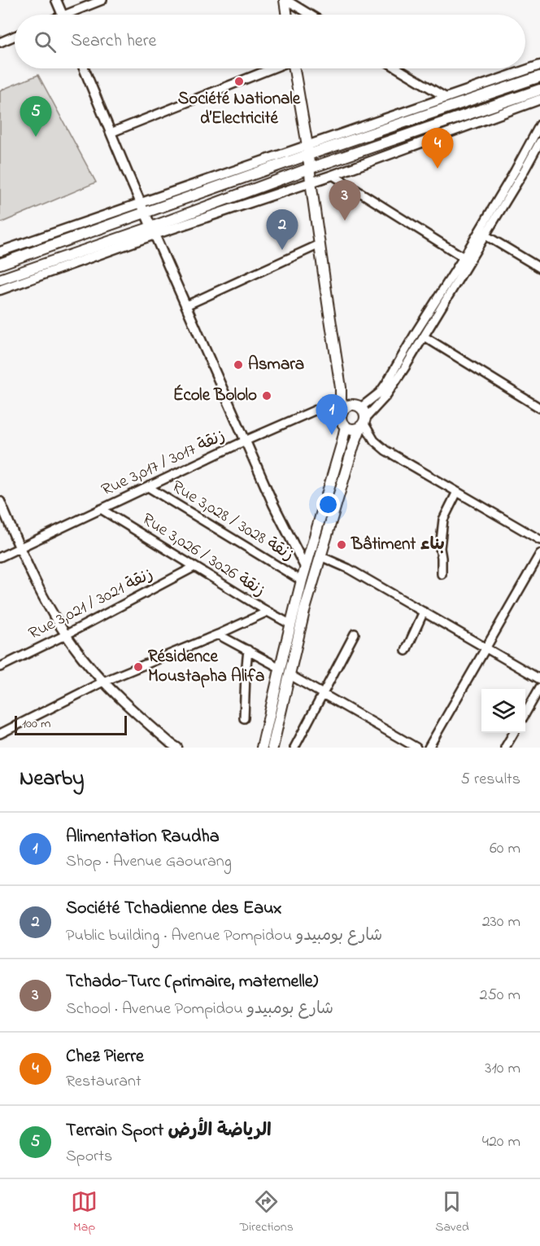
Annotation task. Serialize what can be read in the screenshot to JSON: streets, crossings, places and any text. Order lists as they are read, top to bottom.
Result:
{
  "streets": {
    "street": [
      "Rue 3,017 / زنقة 3017",
      "Rue 3,028 / زنقة 3028",
      "Rue 3,026 / زنقة 3026",
      "Rue 3,021 / زنقة 3021"
    ]
  },
  "crossings": [
    ["Rue 3,017 / زنقة 3017", "Rue 3,028 / زنقة 3028"],
    ["Rue 3,017 / زنقة 3017", "Rue 3,026 / زنقة 3026"],
    ["Rue 3,026 / زنقة 3026", "Rue 3,021 / زنقة 3021"]
  ],
  "places": [
    "Société Nationale d’Electricité",
    "Asmara",
    "École Bololo",
    "Bâtiment بناء",
    "Résidence Moustapha Alifa"
  ],
  "scale_bar": "100 m",
  "page": {
    "search": "Search here",
    "pins": [
      "5",
      "4",
      "3",
      "2",
      "1"
    ],
    "scale": "100 m",
    "heading": ["Nearby", "5 results"],
    "list": [
      {
        "mark": "1",
        "name": "Alimentation Raudha",
        "note": "Shop · Avenue Gaourang",
        "value": "60 m"
      },
      {
        "mark": "2",
        "name": "Société Tchadienne des Eaux",
        "note": "Public building · Avenue Pompidou شارع بومبيدو",
        "value": "230 m"
      },
      {
        "mark": "3",
        "name": "Tchado-Turc (primaire, maternelle)",
        "note": "School · Avenue Pompidou شارع بومبيدو",
        "value": "250 m"
      },
      {
        "mark": "4",
        "name": "Chez Pierre",
        "note": "Restaurant",
        "value": "310 m"
      },
      {
        "mark": "5",
        "name": "Terrain Sport الرياضة الأرض",
        "note": "Sports",
        "value": "420 m"
      }
    ],
    "nav": ["Map", "Directions", "Saved"]
  }
}
